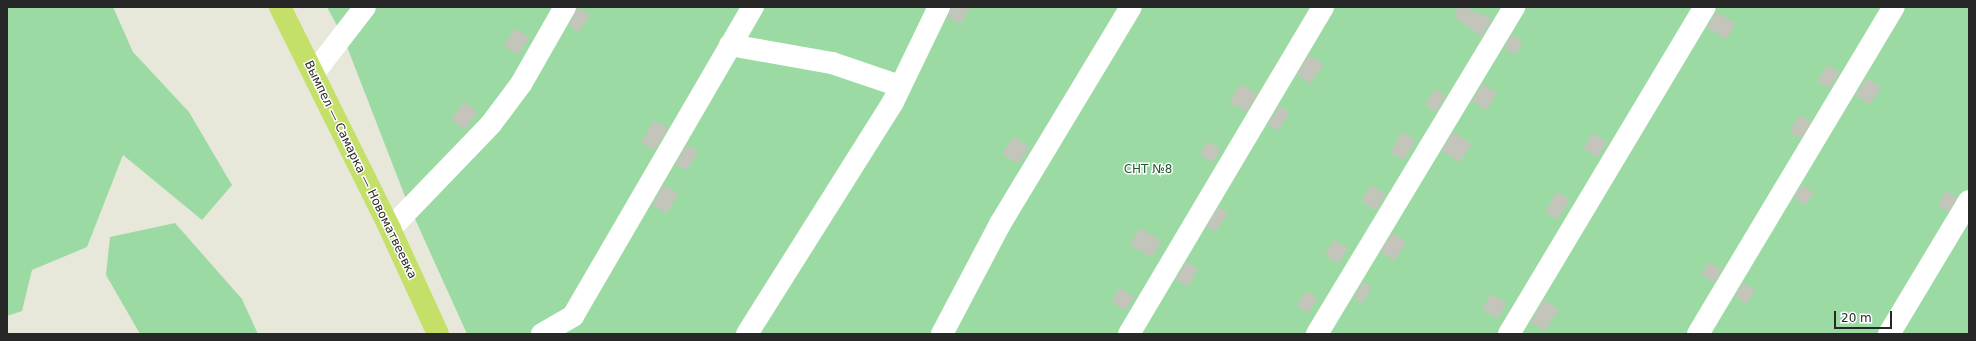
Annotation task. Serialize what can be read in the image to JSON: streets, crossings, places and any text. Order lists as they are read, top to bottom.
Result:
{
  "streets": {
    "main road": ["Вымпел — Самарка — Новоматвеевка"]
  },
  "parks": ["СНТ №8"],
  "scale_bar": "20 m"
}
